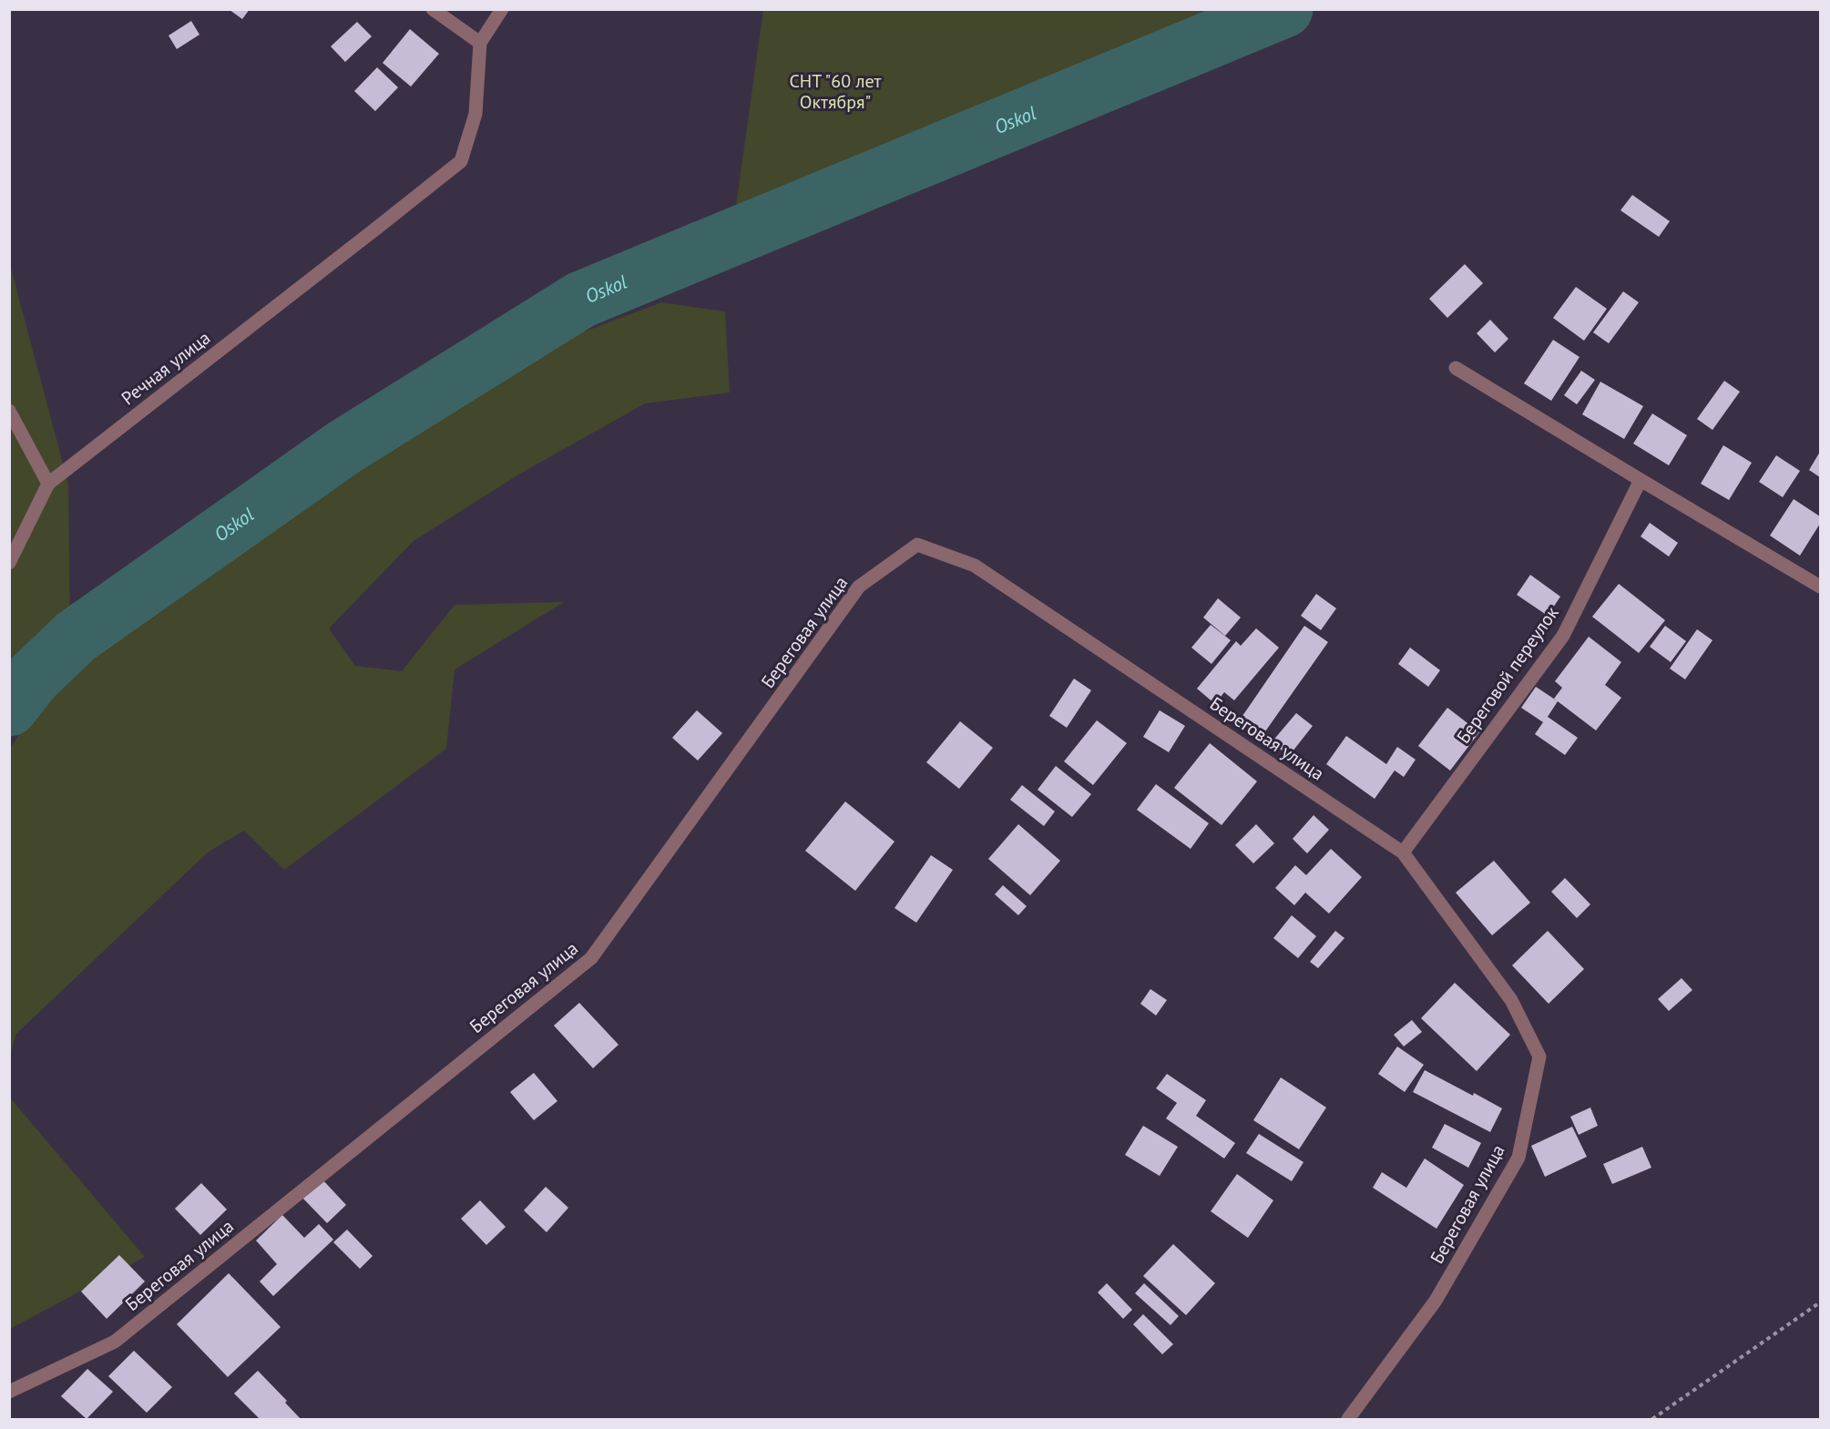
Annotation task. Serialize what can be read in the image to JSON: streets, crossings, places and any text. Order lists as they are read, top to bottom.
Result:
{
  "streets": {
    "street": ["Речная улица", "Береговая улица", "Береговой переулок"]
  },
  "crossings": [
    ["Береговая улица", "Береговой переулок"]
  ],
  "water": ["Oskol"],
  "parks": ["СНТ \"60 лет Октября\""]
}
